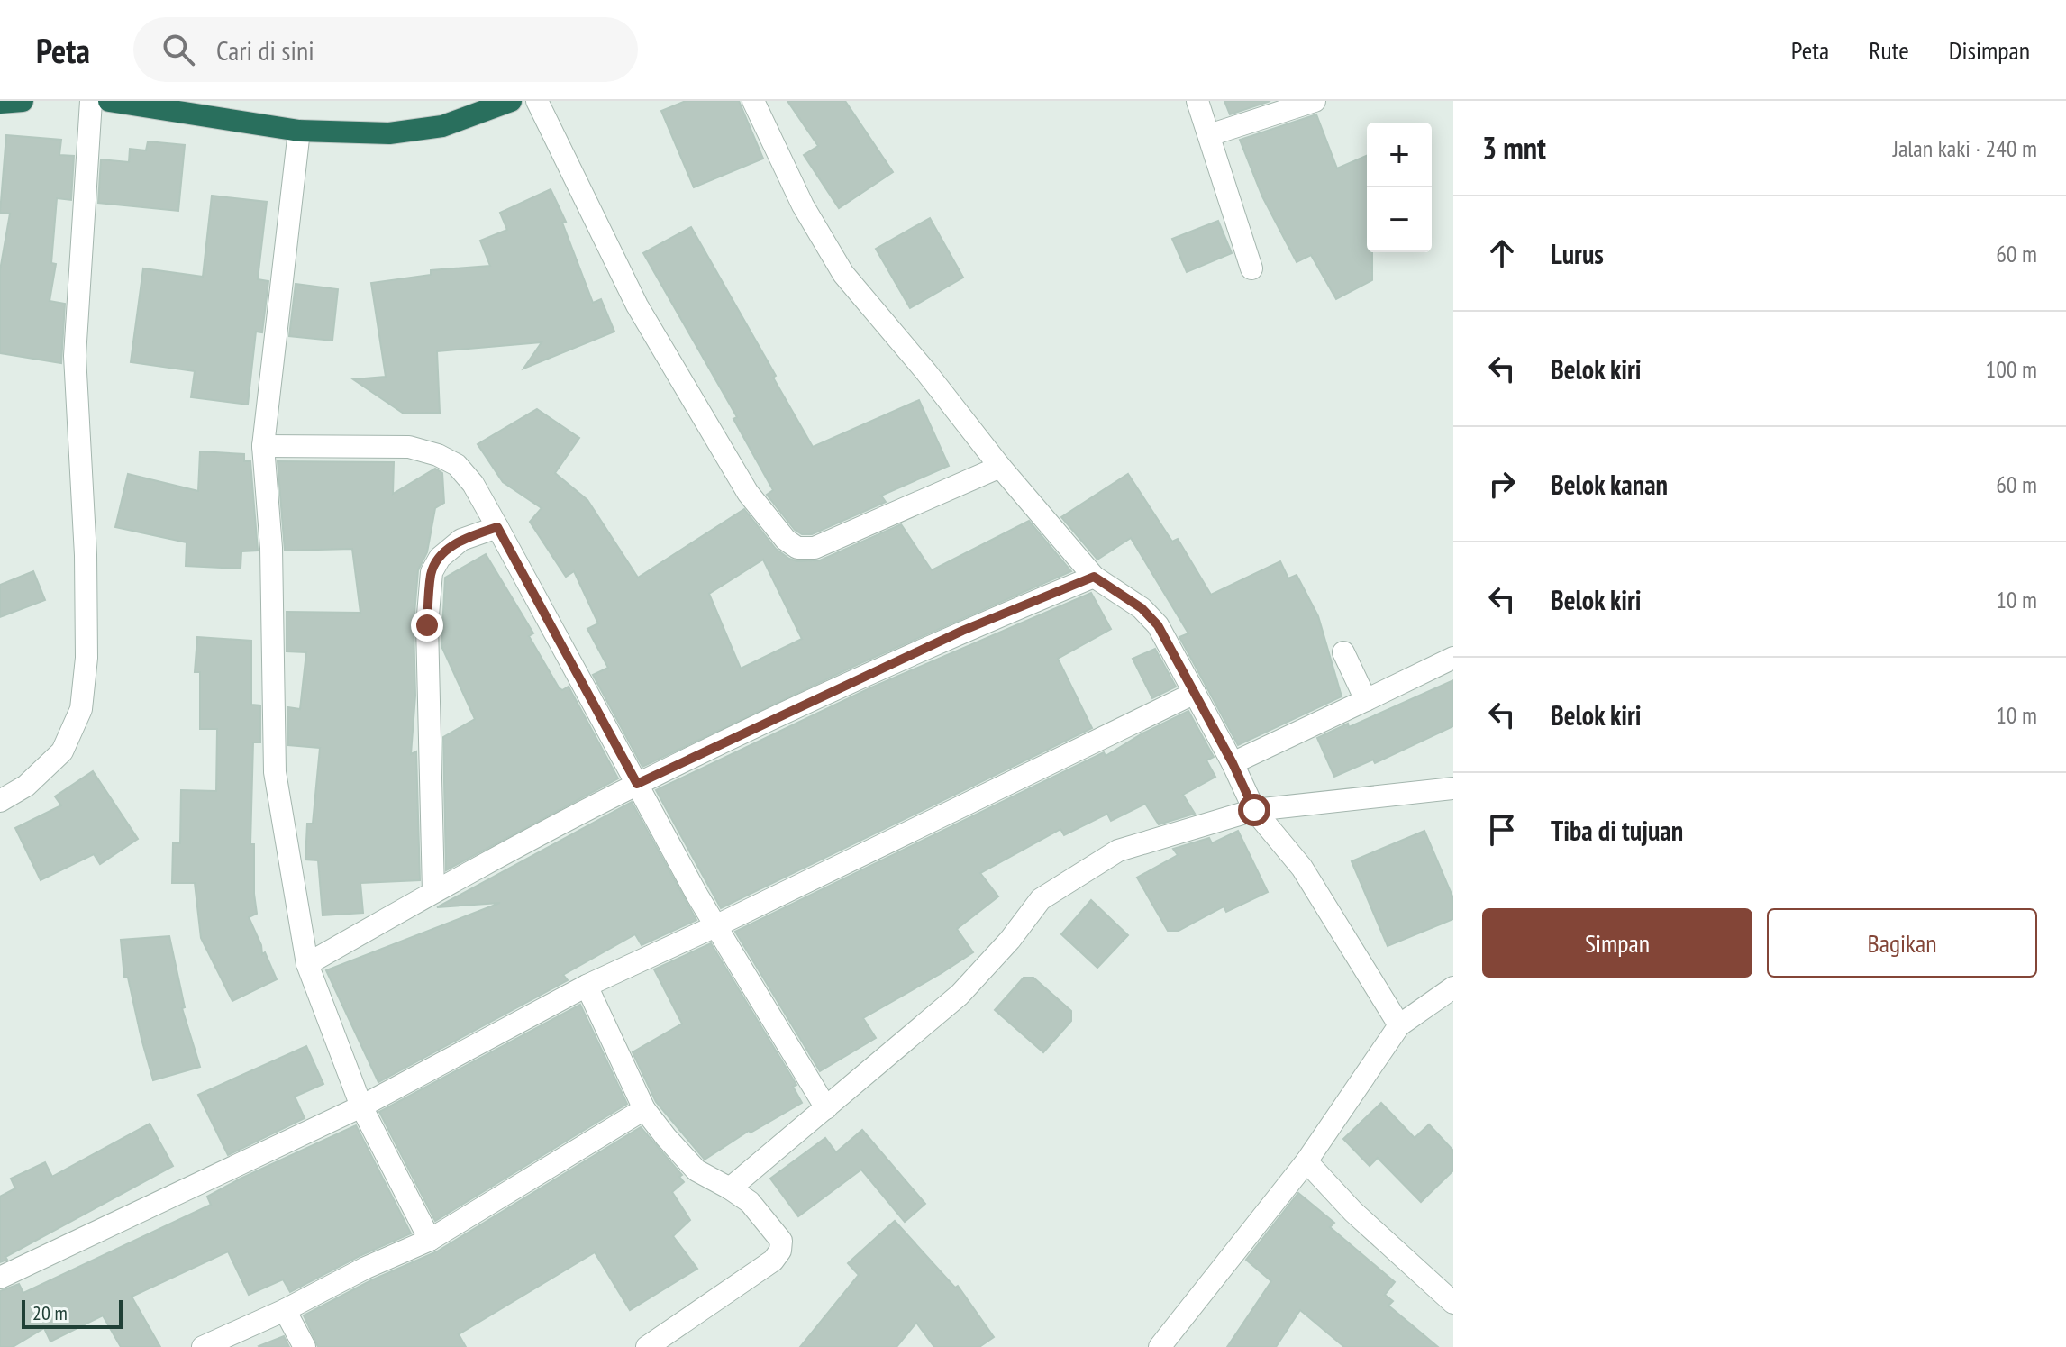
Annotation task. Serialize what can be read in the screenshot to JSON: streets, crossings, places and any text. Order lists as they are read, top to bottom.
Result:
{
  "scale_bar": "20 m",
  "page": {
    "header": "Peta",
    "search": "Cari di sini",
    "nav": ["Peta", "Rute", "Disimpan"],
    "heading": ["3 mnt", "Jalan kaki · 240 m"],
    "map_buttons": ["+", "−"],
    "list": [
      ["Lurus", "60 m"],
      ["Belok kiri", "100 m"],
      ["Belok kanan", "60 m"],
      ["Belok kiri", "10 m"],
      ["Belok kiri", "10 m"],
      "Tiba di tujuan"
    ],
    "buttons": ["Simpan", "Bagikan"],
    "scale": "20 m"
  }
}
